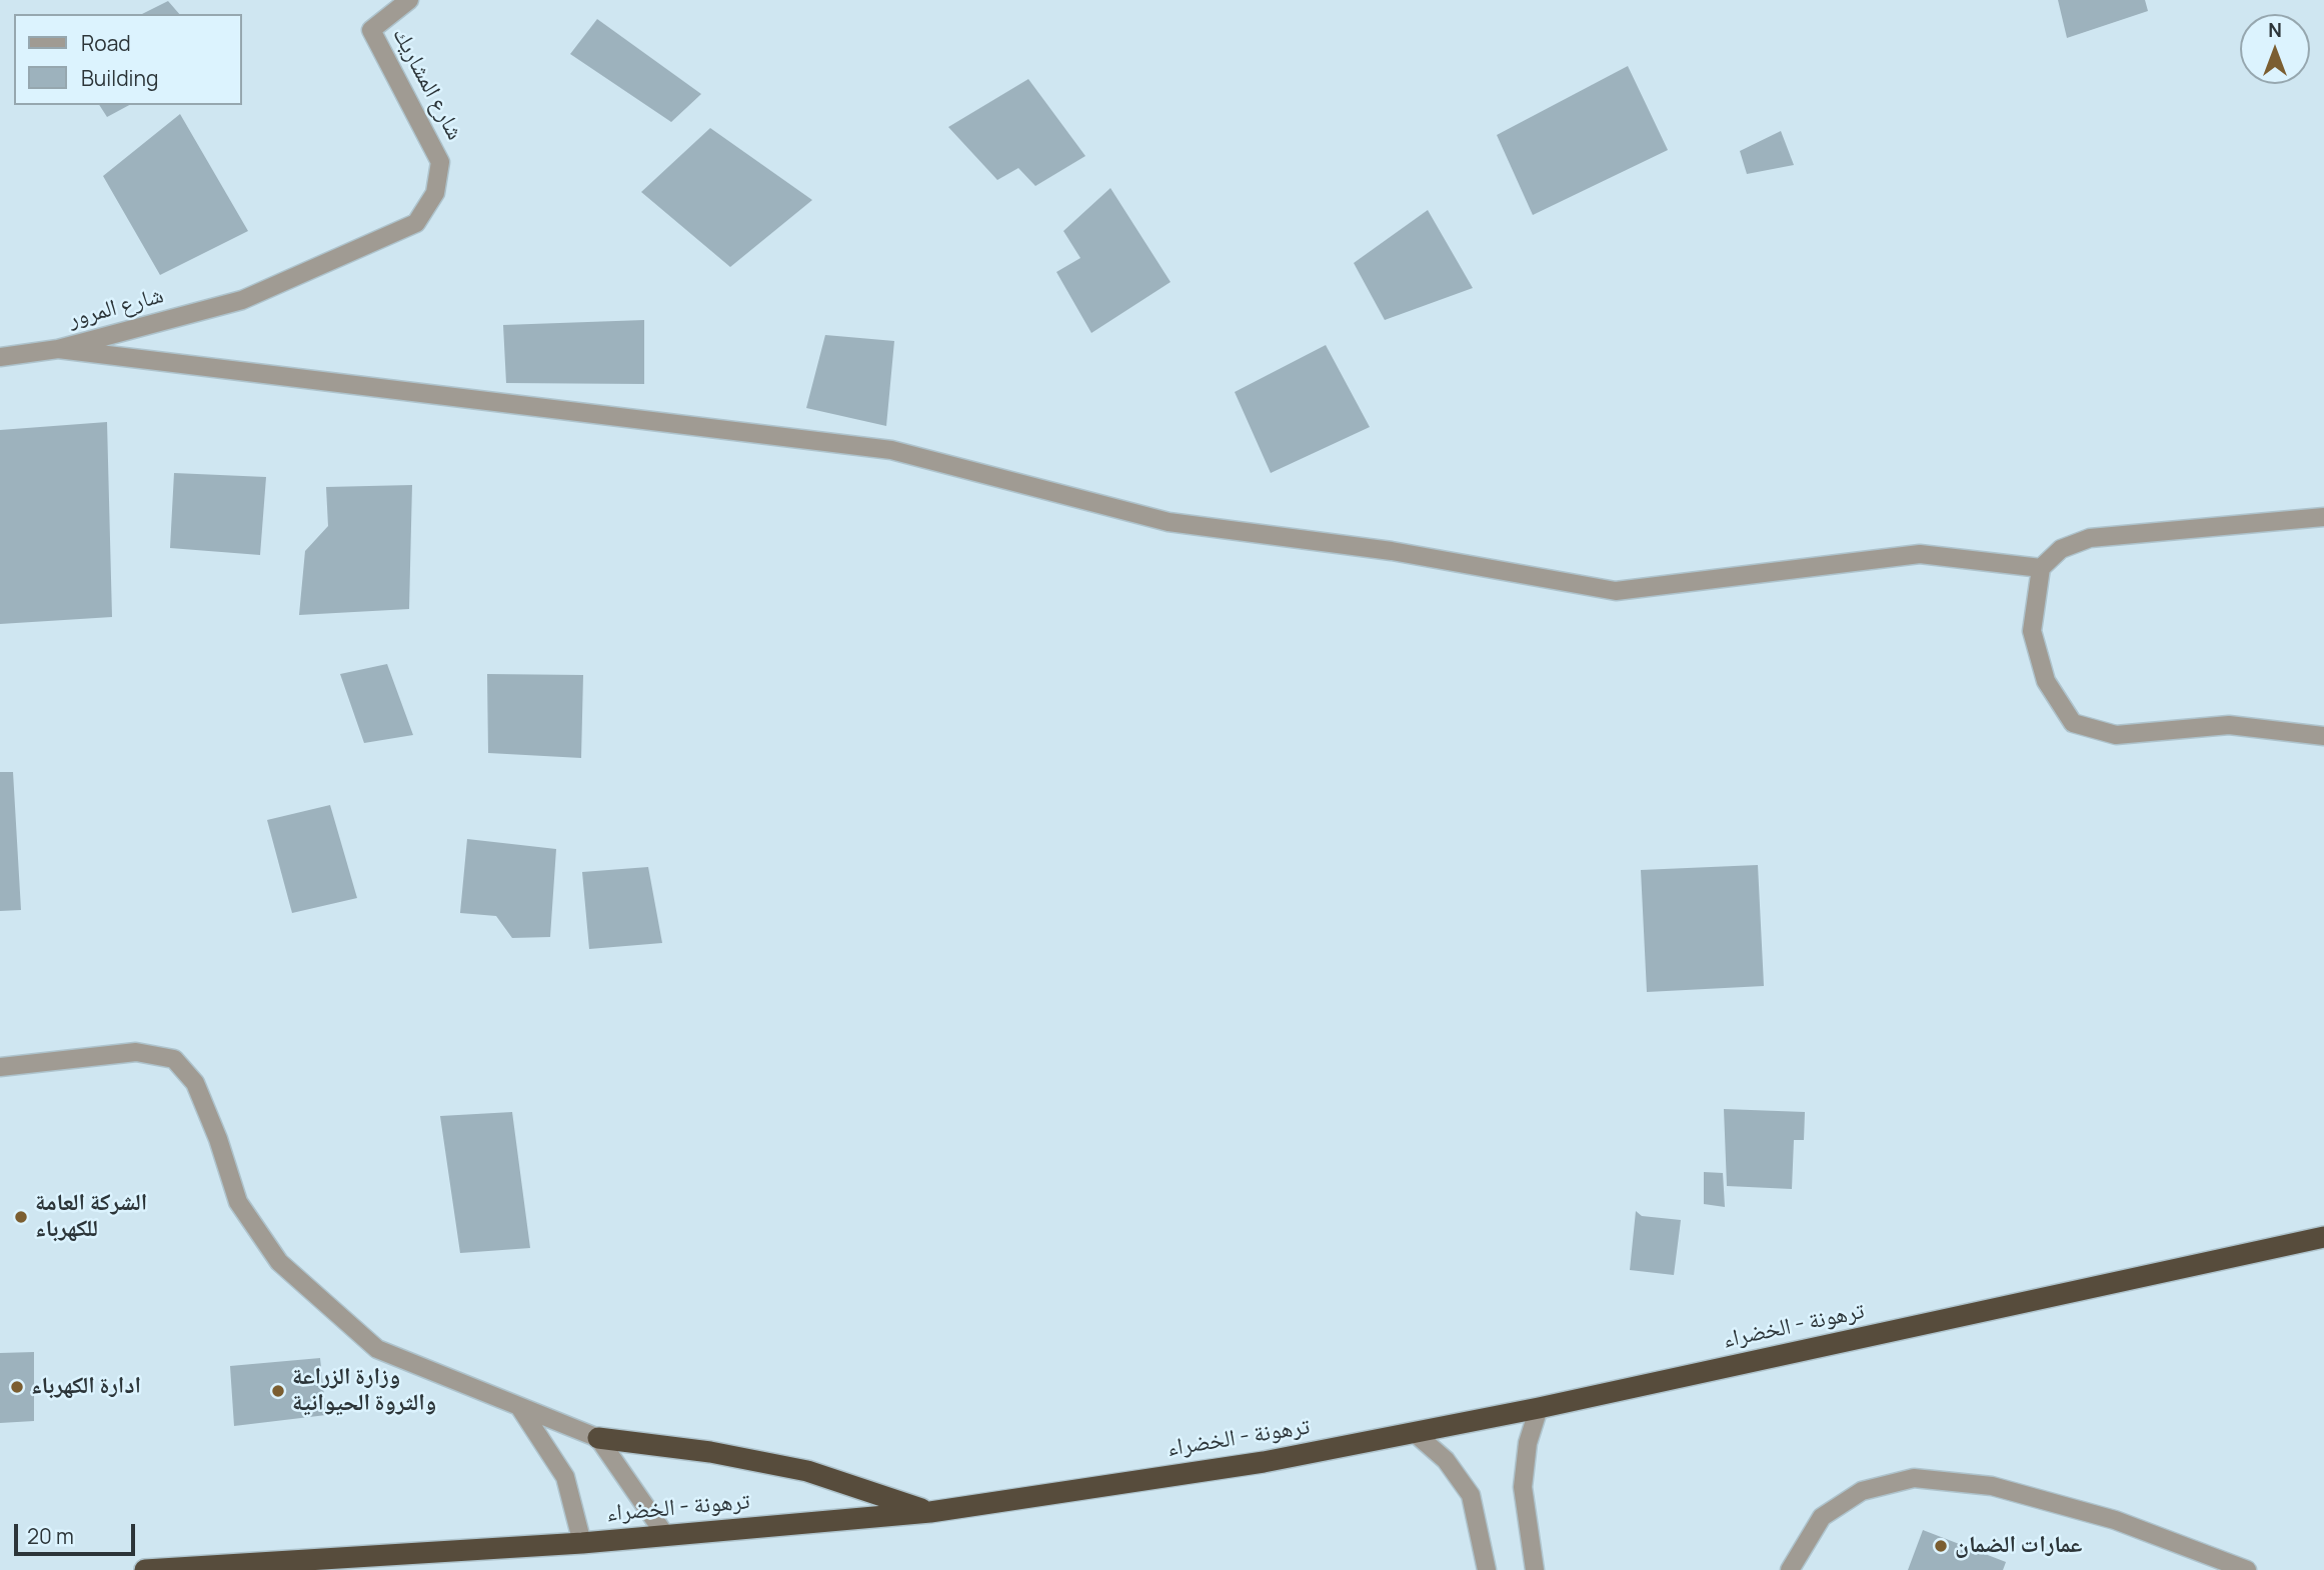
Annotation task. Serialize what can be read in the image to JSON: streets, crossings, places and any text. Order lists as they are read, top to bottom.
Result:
{
  "streets": {
    "highway": ["ترهونة - الخضراء"],
    "street": ["شارع المشاريك", "شارع المرور"]
  },
  "crossings": [
    ["شارع المشاريك", "شارع المرور"]
  ],
  "places": [
    "الشركة العامة للكهرباء",
    "ادارة الكهرباء",
    "وزارة الزراعة والثروة الحيوانية",
    "عمارات الضمان"
  ],
  "legend": ["Road", "Building"],
  "scale_bar": "20 m",
  "north": "top"
}
